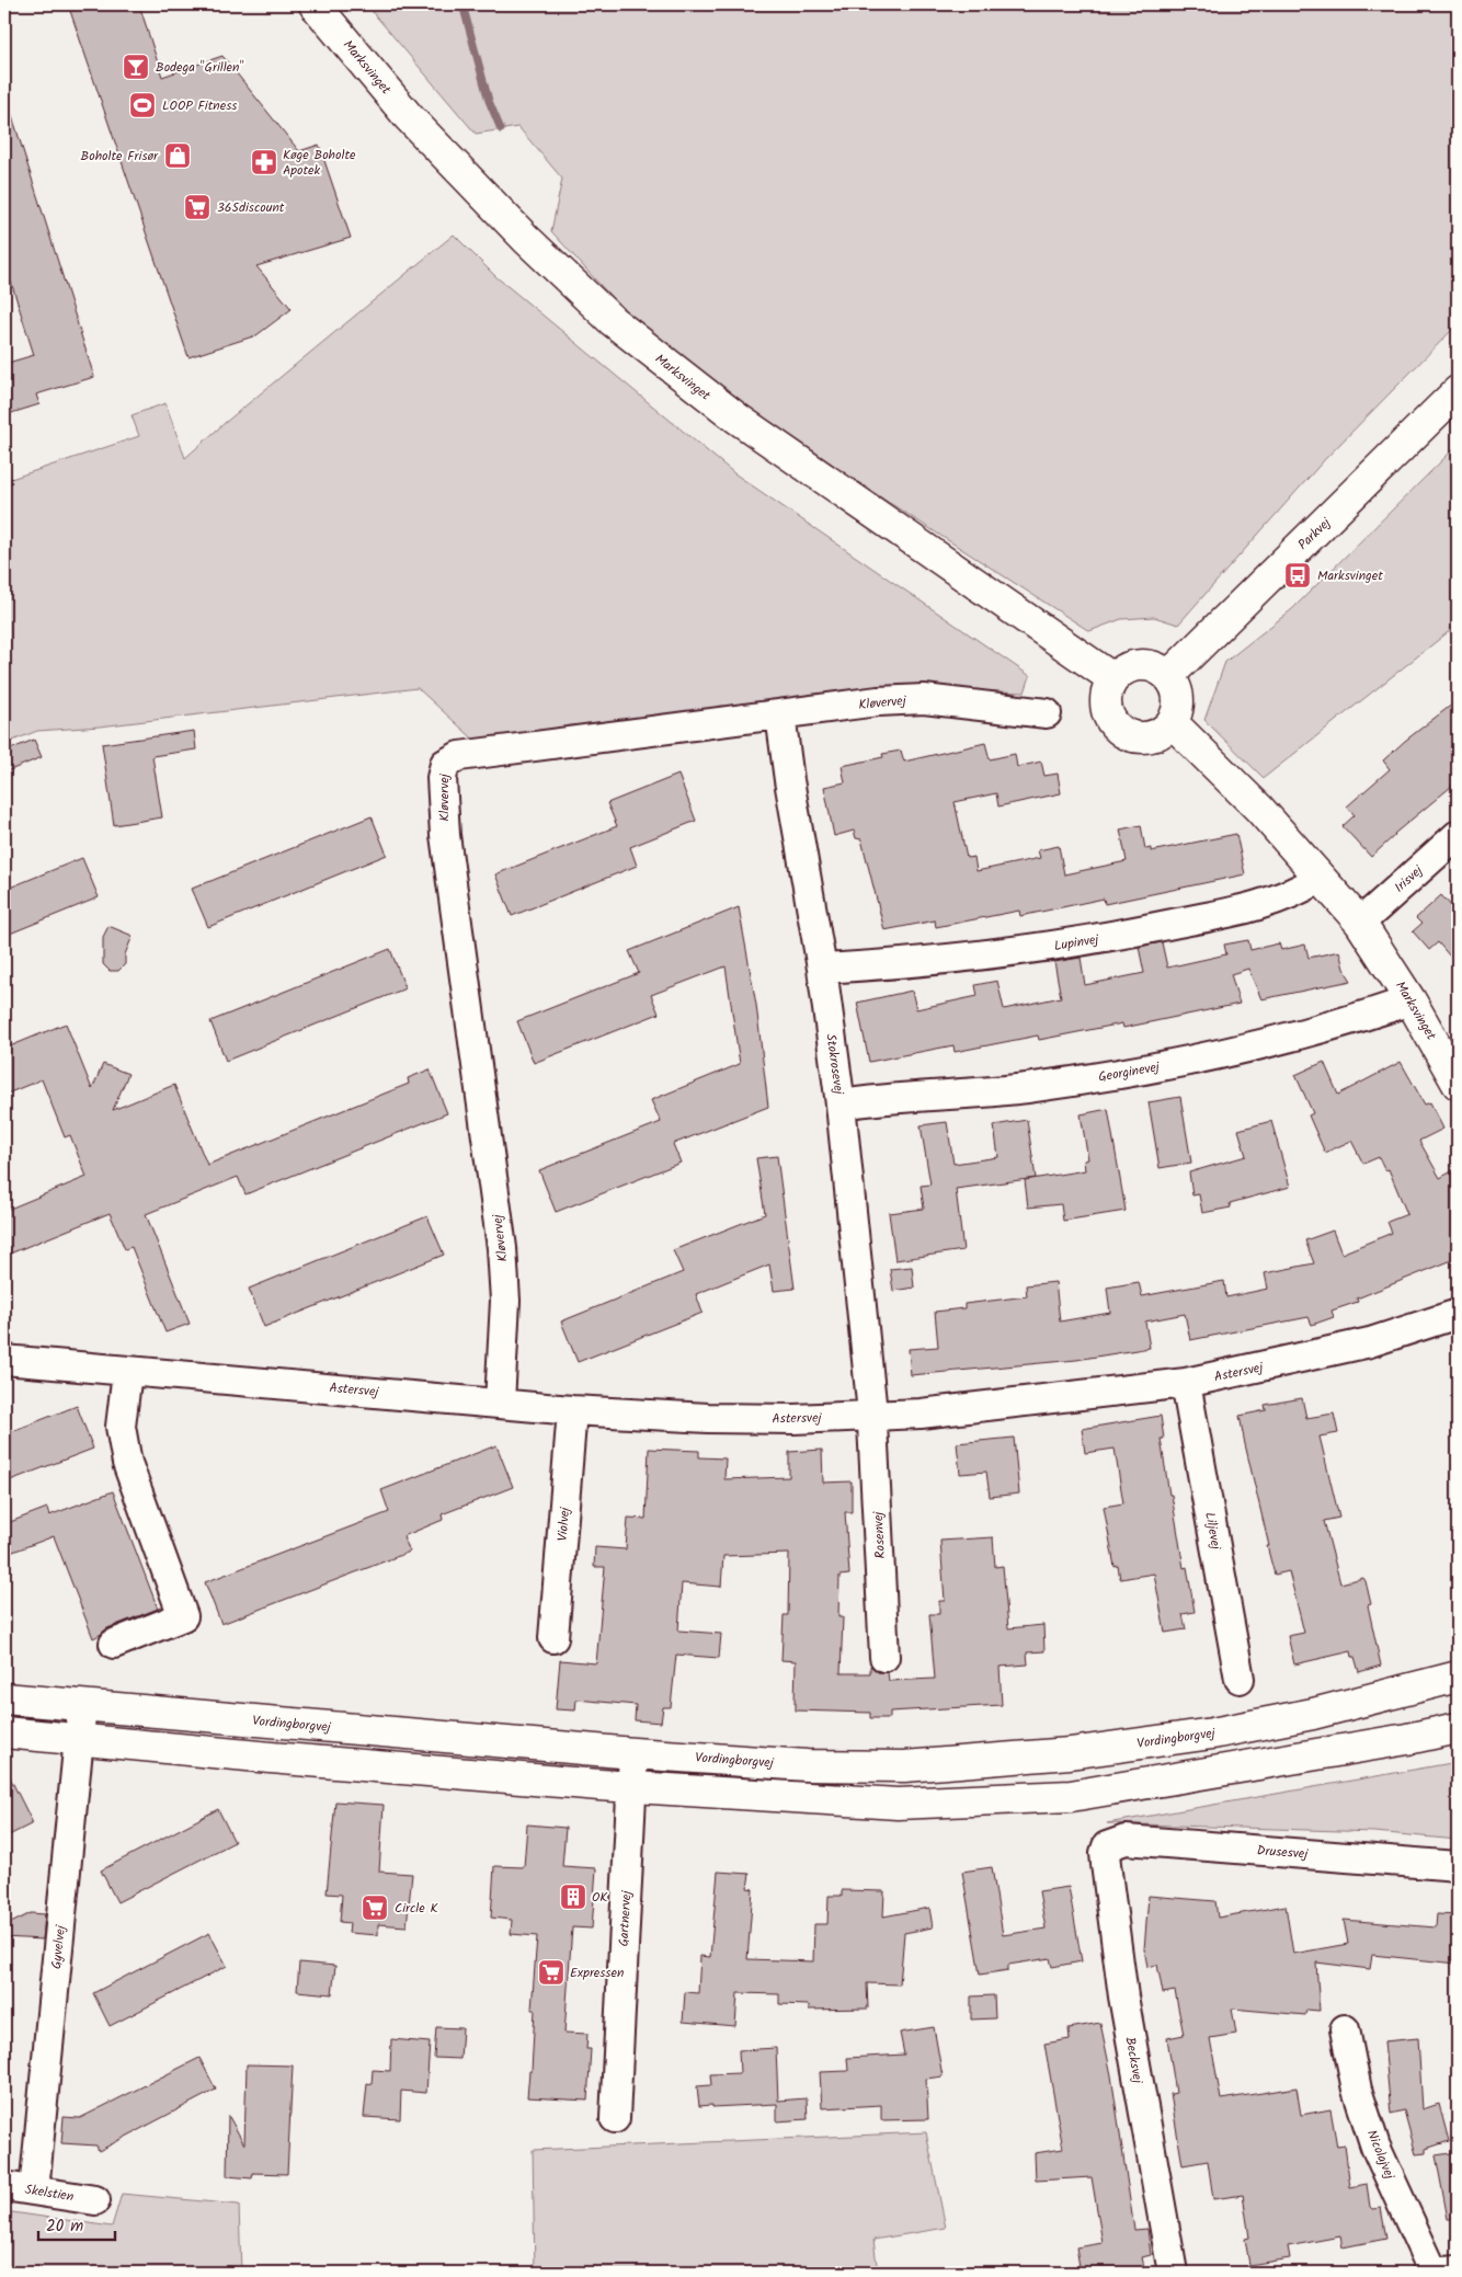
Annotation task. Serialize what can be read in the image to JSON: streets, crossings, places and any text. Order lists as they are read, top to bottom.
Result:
{
  "streets": {
    "main road": ["Marksvinget", "Parkvej", "Vordingborgvej"],
    "street": [
      "Kløvervej",
      "Irisvej",
      "Lupinvej",
      "Stokrosevej",
      "Georginevej",
      "Astersvej",
      "Violvej",
      "Liljevej",
      "Rosenvej",
      "Drusesvej",
      "Gartnervej",
      "Gyvelvej",
      "Becksvej",
      "Nicolajvej",
      "Skelstien"
    ]
  },
  "crossings": [
    ["Marksvinget", "Parkvej"],
    ["Marksvinget", "Irisvej"],
    ["Marksvinget", "Lupinvej"],
    ["Marksvinget", "Georginevej"],
    ["Kløvervej", "Stokrosevej"],
    ["Kløvervej", "Astersvej"],
    ["Lupinvej", "Stokrosevej"],
    ["Stokrosevej", "Georginevej"],
    ["Stokrosevej", "Astersvej"],
    ["Stokrosevej", "Rosenvej"],
    ["Astersvej", "Violvej"],
    ["Astersvej", "Liljevej"],
    ["Astersvej", "Rosenvej"],
    ["Vordingborgvej", "Gartnervej"],
    ["Vordingborgvej", "Gyvelvej"],
    ["Drusesvej", "Becksvej"],
    ["Gyvelvej", "Skelstien"]
  ],
  "places": {
    "bar": ["Bodega \"Grillen\""],
    "sports": ["LOOP Fitness"],
    "shop": ["Boholte Frisør"],
    "pharmacy": ["Køge Boholte Apotek"],
    "supermarket": ["365discount", "Circle K", "Expressen"],
    "bus stop": ["Marksvinget"],
    "building": ["OK"]
  },
  "scale_bar": "20 m"
}
